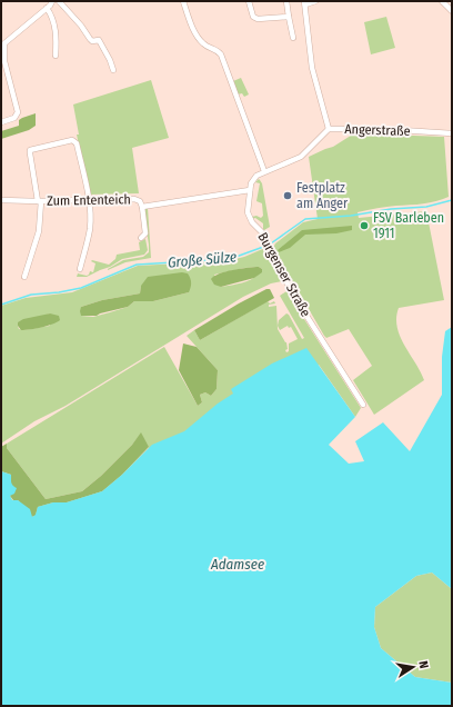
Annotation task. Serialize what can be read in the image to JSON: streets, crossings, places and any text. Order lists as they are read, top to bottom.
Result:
{
  "streets": {
    "street": ["Angerstraße", "Zum Ententeich", "Burgenser Straße"]
  },
  "crossings": [
    ["Zum Ententeich", "Burgenser Straße"]
  ],
  "water": ["Große Sülze", "Adamsee"],
  "places": ["Festplatz am Anger", "FSV Barleben 1911"],
  "north": "right"
}
